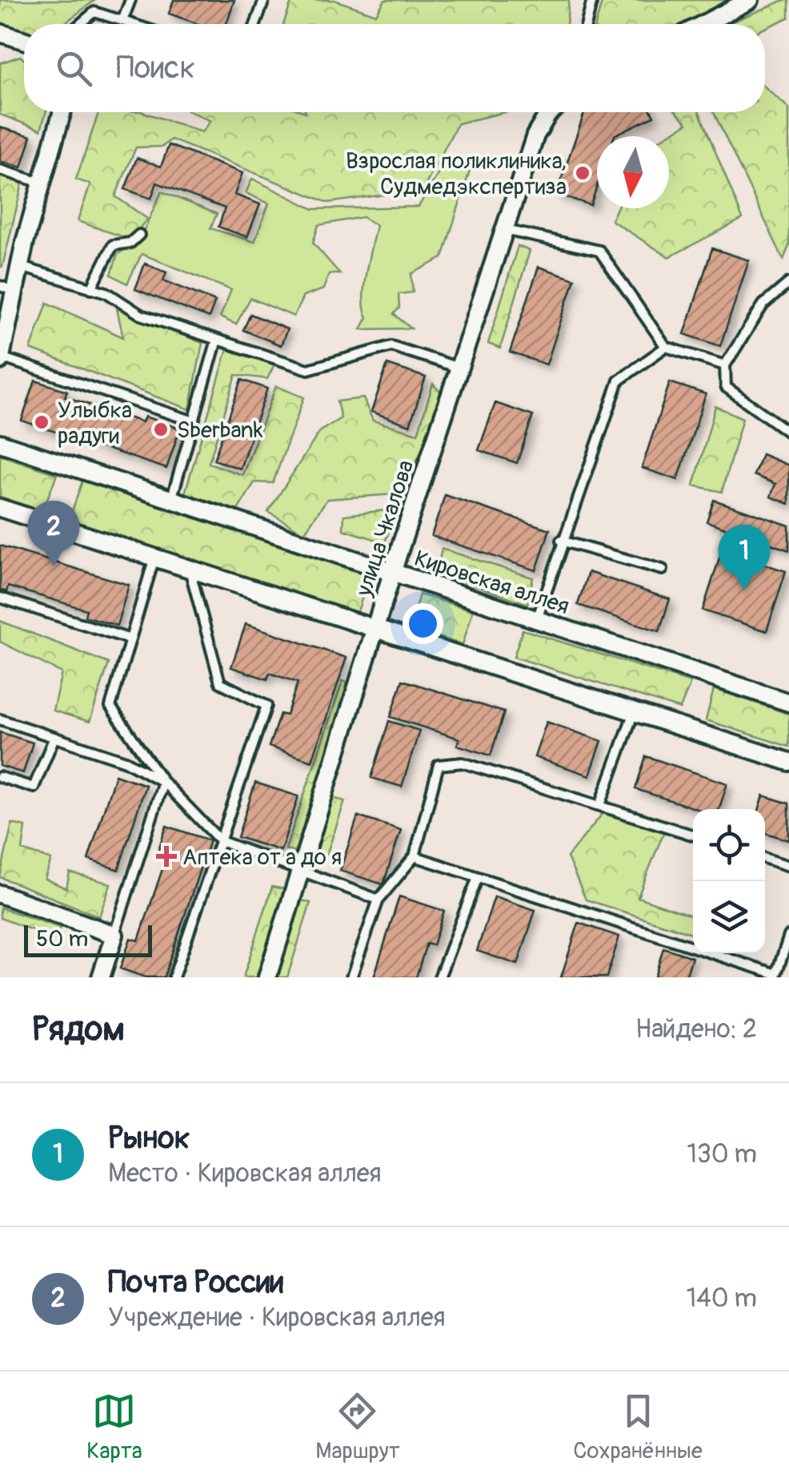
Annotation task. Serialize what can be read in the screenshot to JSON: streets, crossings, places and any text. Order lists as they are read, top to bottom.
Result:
{
  "streets": {
    "street": ["улица Чкалова", "Кировская аллея"]
  },
  "crossings": [
    ["улица Чкалова", "Кировская аллея"]
  ],
  "places": {
    "other": ["Взрослая поликлиника, Судмедэкспертиза", "Улыбка радуги", "Sberbank"],
    "health": ["Аптека от а до я"]
  },
  "scale_bar": "50 m",
  "north": "bottom",
  "page": {
    "search": "Поиск",
    "pins": ["2", "1"],
    "scale": "50 m",
    "heading": ["Рядом", "Найдено: 2"],
    "list": [
      {
        "mark": "1",
        "name": "Рынок",
        "note": "Место · Кировская аллея",
        "value": "130 m"
      },
      {
        "mark": "2",
        "name": "Почта России",
        "note": "Учреждение · Кировская аллея",
        "value": "140 m"
      }
    ],
    "nav": ["Карта", "Маршрут", "Сохранённые"]
  }
}
